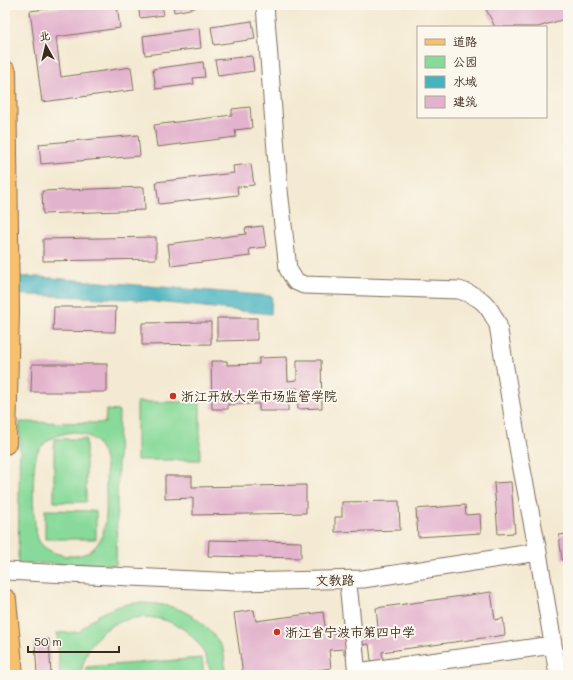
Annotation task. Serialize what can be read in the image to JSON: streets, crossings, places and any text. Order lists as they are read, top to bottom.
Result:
{
  "streets": {
    "street": ["文教路"]
  },
  "places": ["浙江开放大学市场监管学院", "浙江省宁波市第四中学"],
  "legend": [
    "道路",
    "公园",
    "水域",
    "建筑"
  ],
  "scale_bar": "50 m",
  "north": "top"
}
